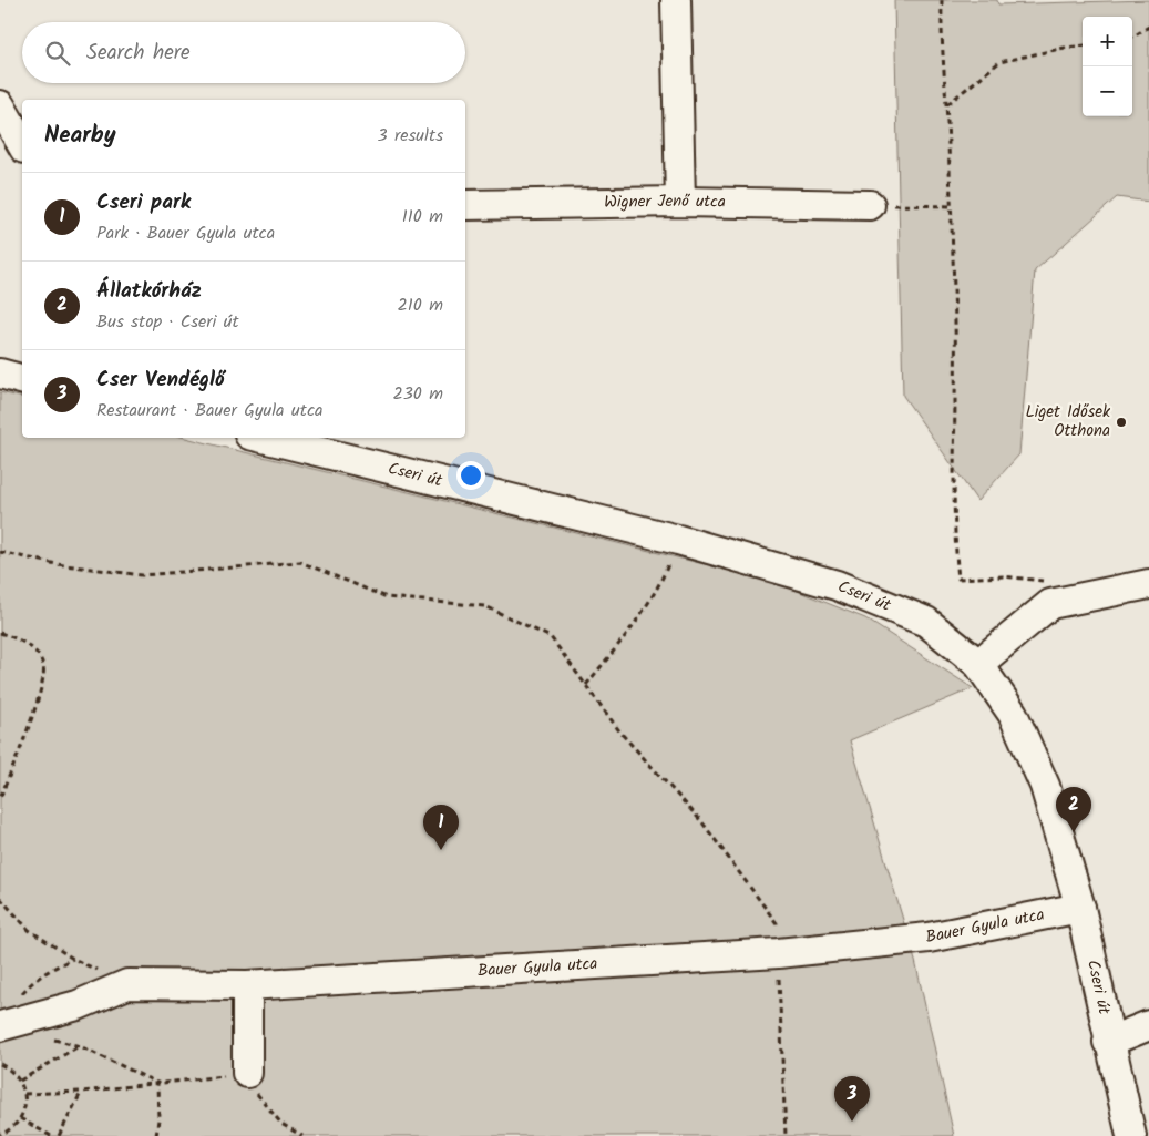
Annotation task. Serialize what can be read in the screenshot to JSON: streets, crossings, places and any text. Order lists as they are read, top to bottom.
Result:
{
  "streets": {
    "street": ["Wigner Jenő utca", "Cseri út", "Bauer Gyula utca"]
  },
  "crossings": [
    ["Cseri út", "Bauer Gyula utca"]
  ],
  "places": ["Liget Idősek Otthona"],
  "page": {
    "map_buttons": ["+", "−"],
    "search": "Search here",
    "heading": ["Nearby", "3 results"],
    "list": [
      {
        "mark": "1",
        "name": "Cseri park",
        "note": "Park · Bauer Gyula utca",
        "value": "110 m"
      },
      {
        "mark": "2",
        "name": "Állatkórház",
        "note": "Bus stop · Cseri út",
        "value": "210 m"
      },
      {
        "mark": "3",
        "name": "Cser Vendéglő",
        "note": "Restaurant · Bauer Gyula utca",
        "value": "230 m"
      }
    ],
    "pins": ["2", "1", "3"]
  }
}
